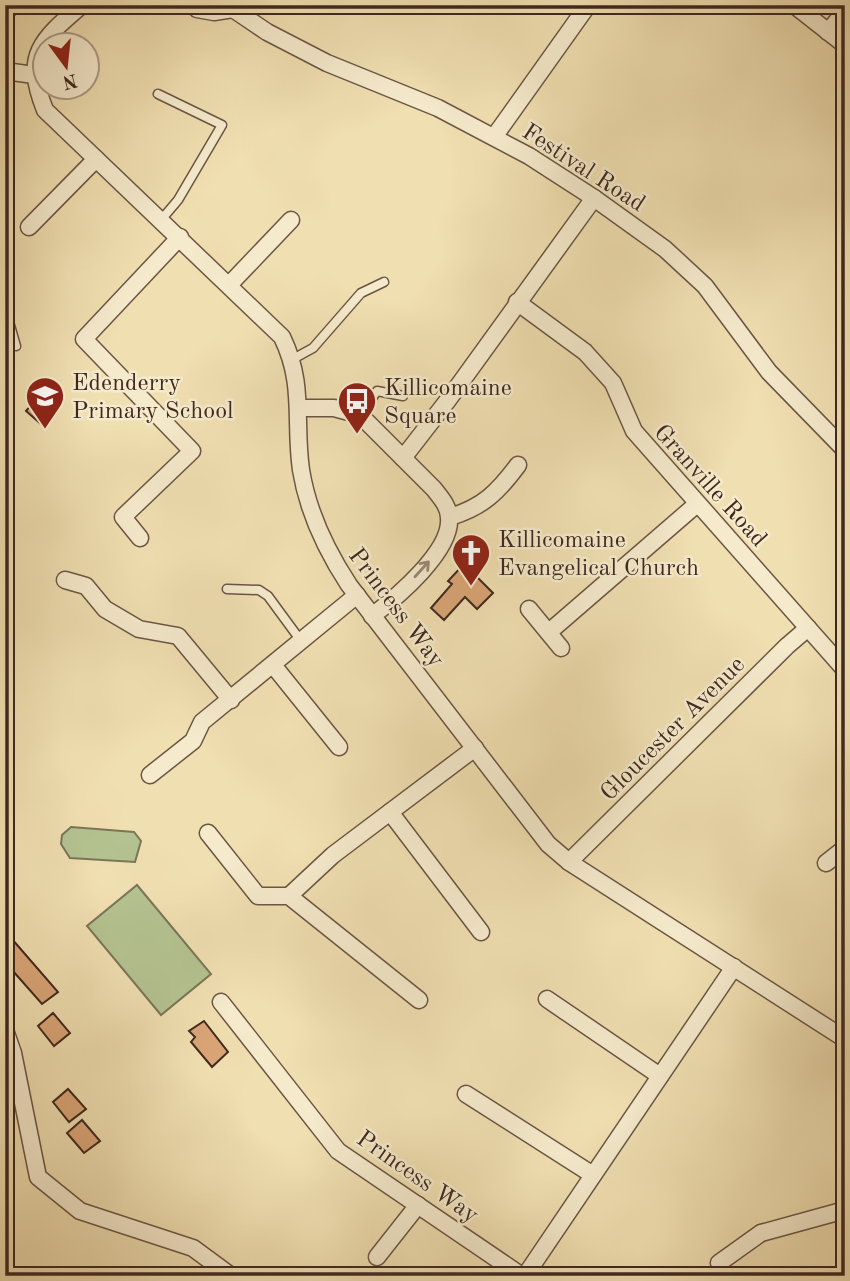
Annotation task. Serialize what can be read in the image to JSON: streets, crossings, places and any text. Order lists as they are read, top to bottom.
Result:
{
  "streets": {
    "street": [
      "Festival Road",
      "Granville Road",
      "Princess Way",
      "Gloucester Avenue"
    ]
  },
  "crossings": [
    ["Granville Road", "Gloucester Avenue"],
    ["Princess Way", "Gloucester Avenue"]
  ],
  "places": {
    "school or university": ["Edenderry Primary School"],
    "bus stop": ["Killicomaine Square"],
    "church": ["Killicomaine Evangelical Church"]
  },
  "north": "bottom"
}
